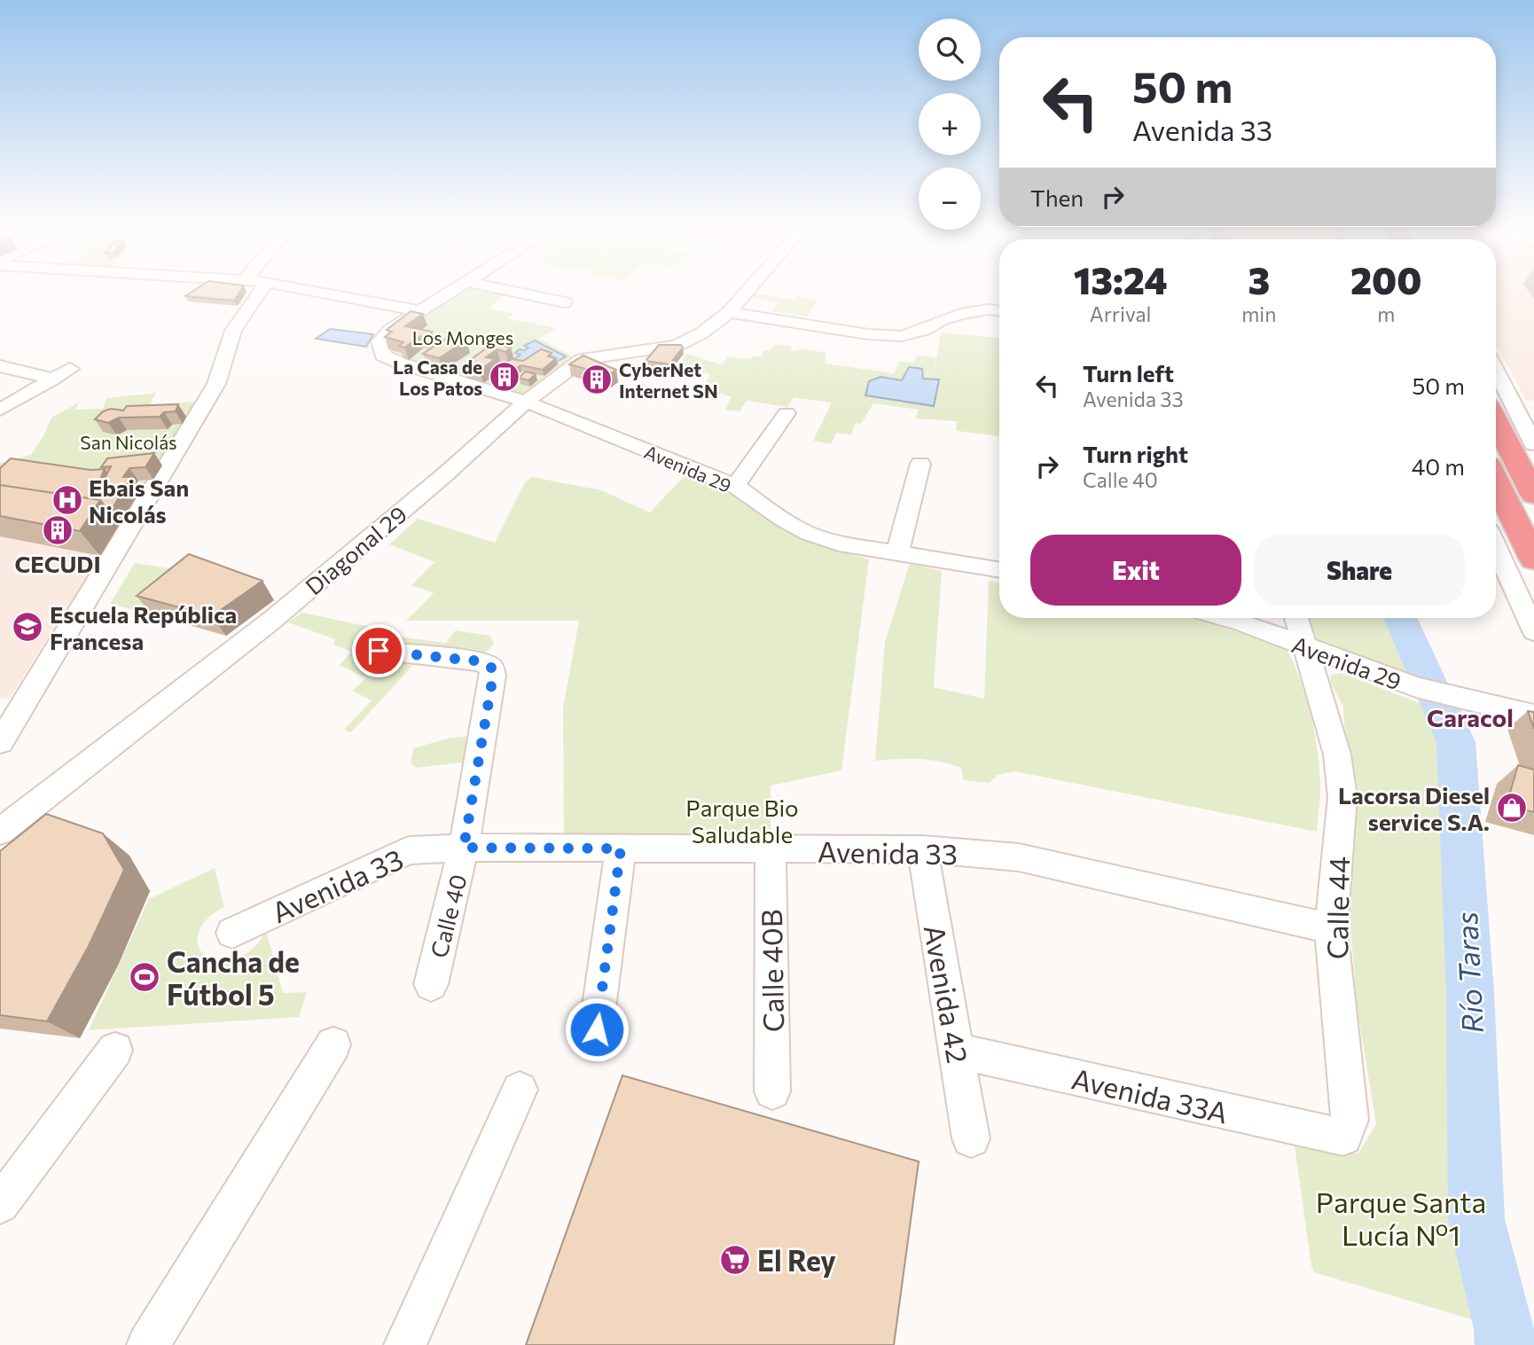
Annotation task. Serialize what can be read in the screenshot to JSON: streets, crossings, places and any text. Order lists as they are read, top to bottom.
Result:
{
  "streets": {
    "street": [
      "Avenida 29",
      "Diagonal 29",
      "Avenida 33",
      "Calle 44",
      "Calle 40",
      "Calle 40B",
      "Avenida 42",
      "Avenida 33A"
    ]
  },
  "crossings": [
    ["Avenida 29", "Diagonal 29"],
    ["Avenida 29", "Calle 44"],
    ["Avenida 33", "Calle 44"],
    ["Avenida 33", "Calle 40"],
    ["Avenida 33", "Calle 40B"],
    ["Avenida 33", "Avenida 42"],
    ["Calle 44", "Avenida 33A"],
    ["Avenida 42", "Avenida 33A"]
  ],
  "districts": ["Caracol"],
  "water": ["Río Taras"],
  "parks": [
    "Los Monges",
    "San Nicolás",
    "Parque Bio Saludable",
    "Parque Santa Lucía Nº1"
  ],
  "places": {
    "building": ["La Casa de Los Patos", "CyberNet Internet SN", "CECUDI"],
    "hospital": ["Ebais San Nicolás"],
    "school or university": ["Escuela República Francesa"],
    "shop": ["Lacorsa Diesel service S.A."],
    "sports": ["Cancha de Fútbol 5"],
    "supermarket": ["El Rey"]
  },
  "page": {
    "map_buttons": ["+", "−"],
    "turn": ["50 m", "Avenida 33"],
    "then": "Then",
    "eta": [
      "13:24",
      "Arrival",
      "3",
      "min",
      "200",
      "m"
    ],
    "list": [
      {
        "name": "Turn left",
        "note": "Avenida 33",
        "value": "50 m"
      },
      {
        "name": "Turn right",
        "note": "Calle 40",
        "value": "40 m"
      }
    ],
    "buttons": ["Exit", "Share"]
  }
}
